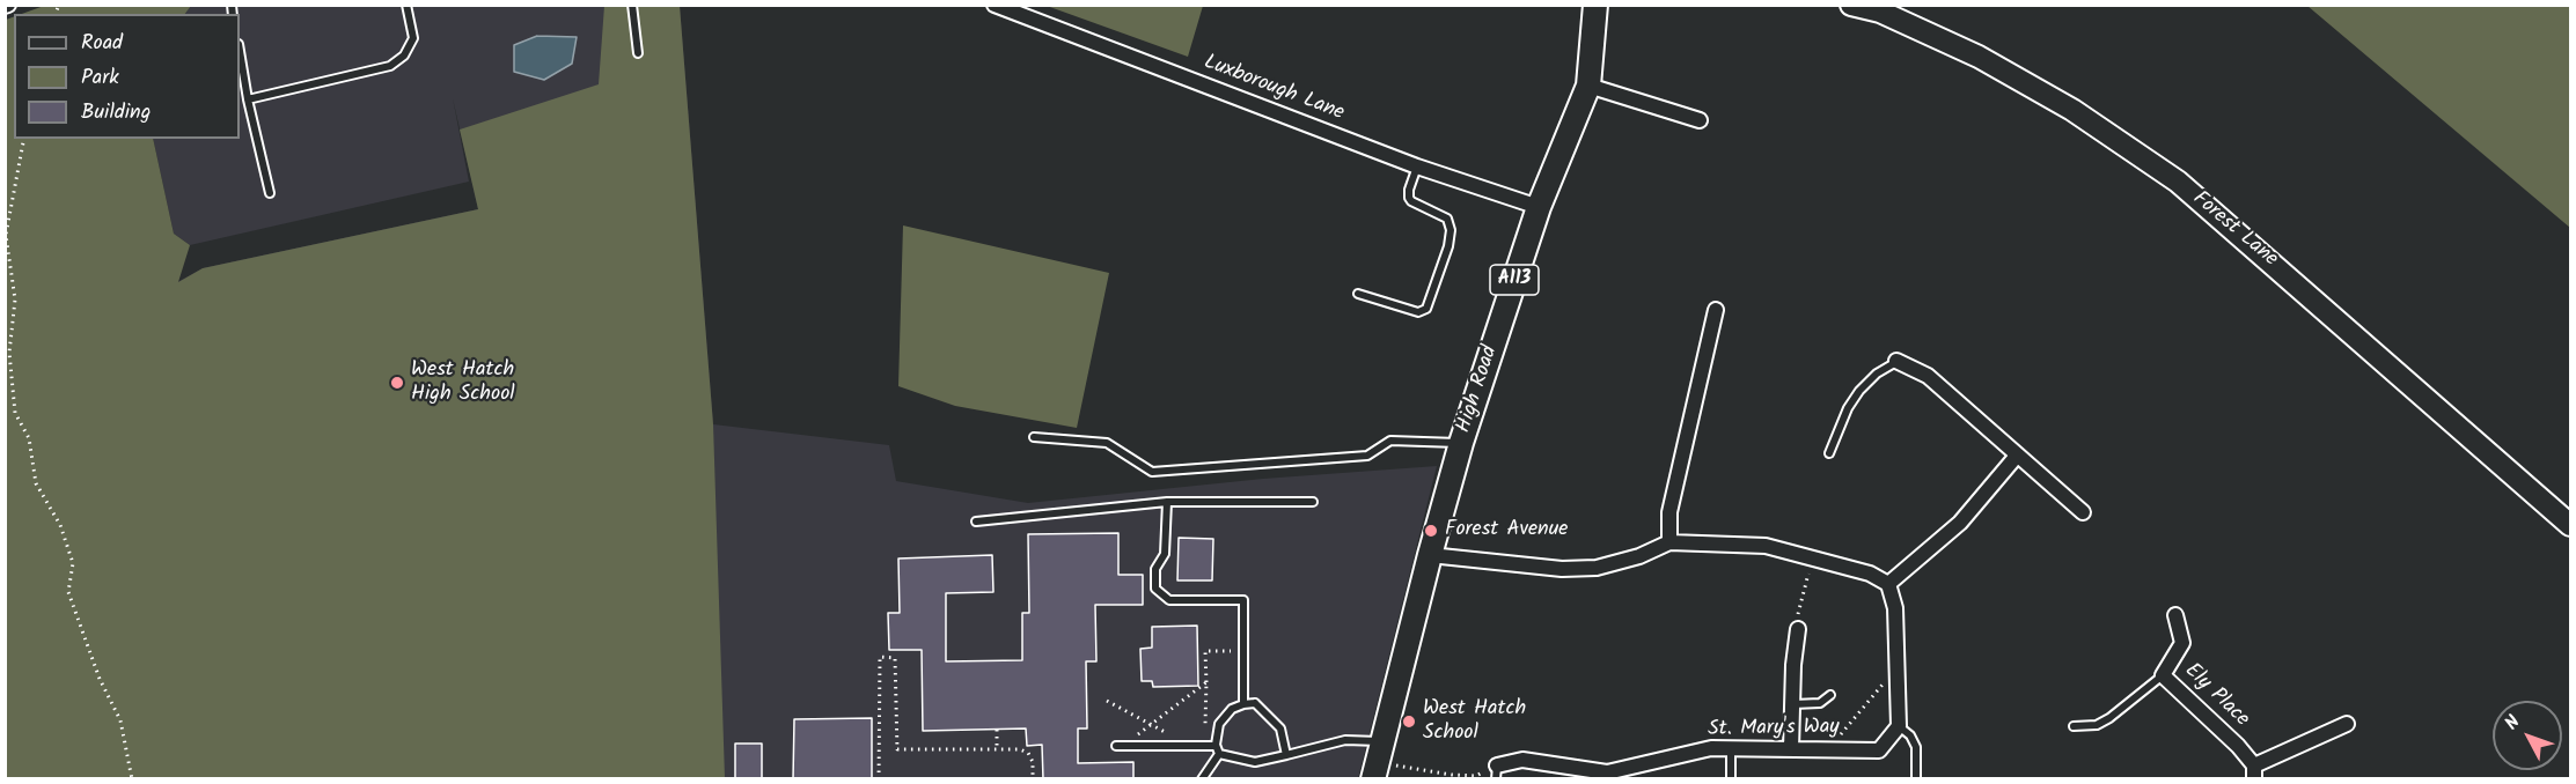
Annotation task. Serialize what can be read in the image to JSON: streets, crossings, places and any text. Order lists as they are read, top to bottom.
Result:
{
  "streets": {
    "main road": ["A113", "High Road"],
    "street": [
      "Luxborough Lane",
      "Forest Lane",
      "Ely Place",
      "St. Mary's Way"
    ]
  },
  "crossings": [
    ["Luxborough Lane", "High Road"]
  ],
  "places": ["West Hatch High School", "Forest Avenue", "West Hatch School"],
  "legend": ["Road", "Park", "Building"],
  "north": "top left"
}
